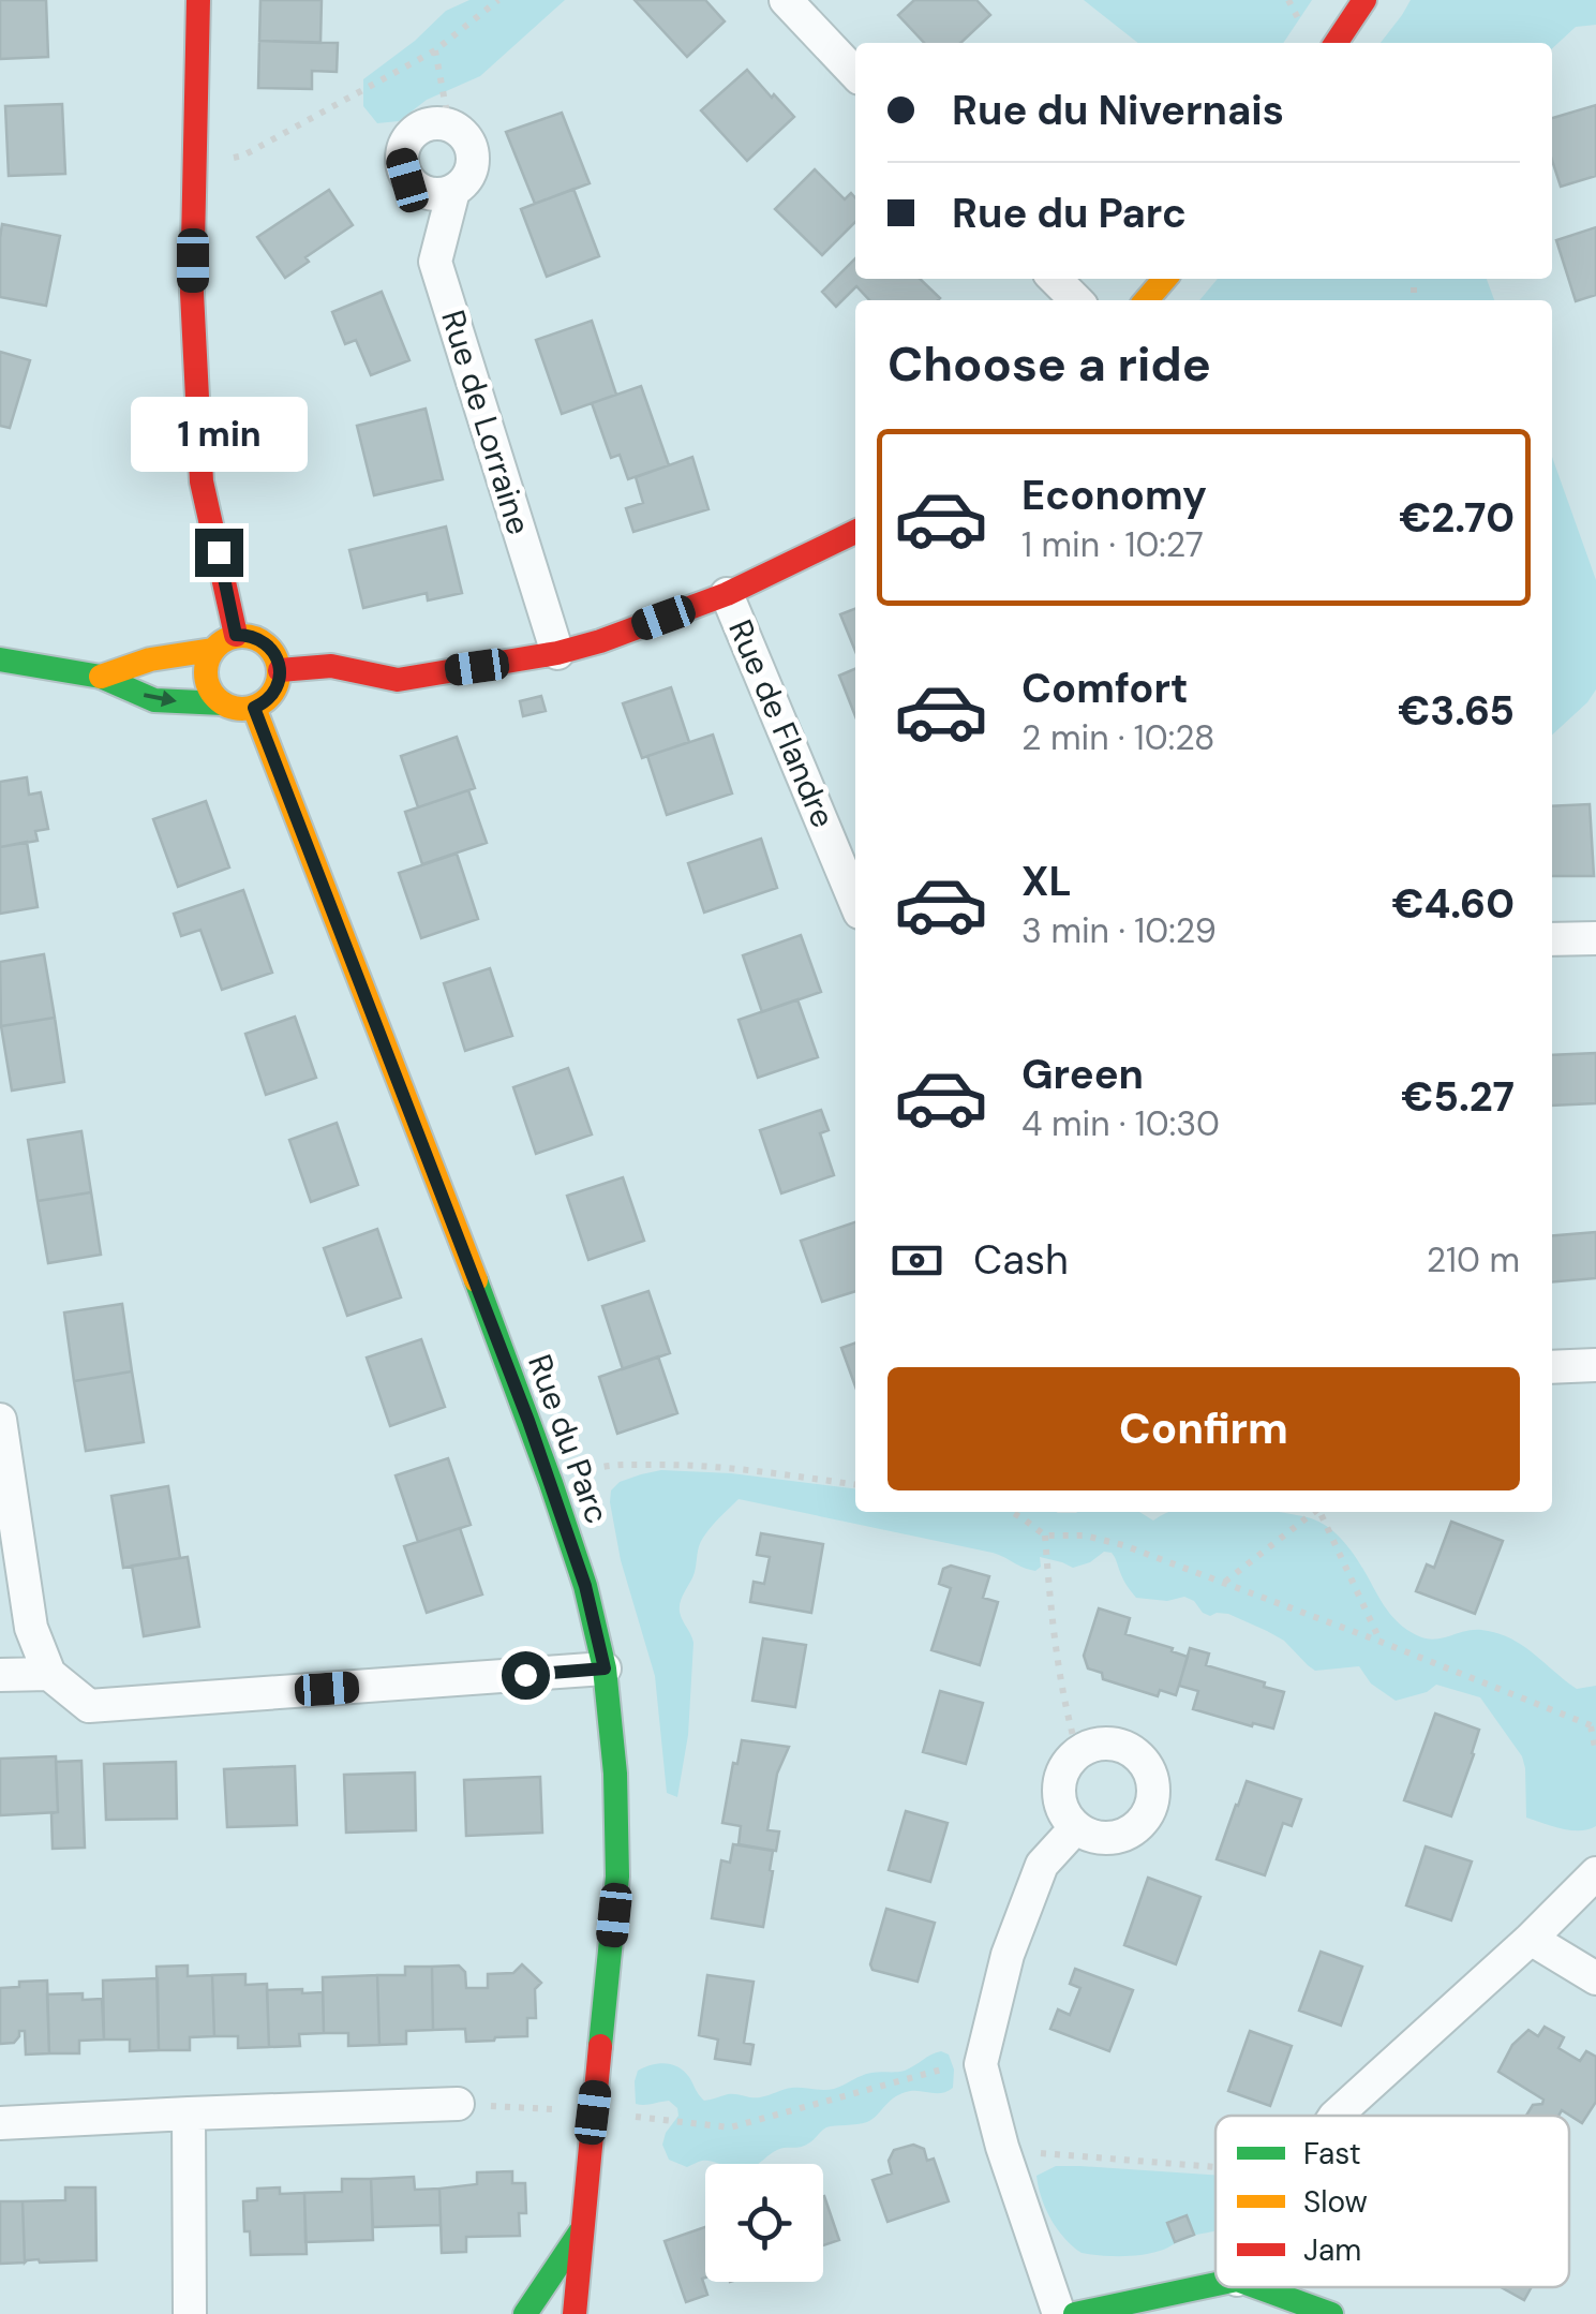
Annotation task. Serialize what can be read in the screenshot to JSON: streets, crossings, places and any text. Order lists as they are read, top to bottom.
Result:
{
  "streets": {
    "street": ["Rue de Lorraine", "Rue de Flandre", "Rue du Parc"]
  },
  "legend": ["Fast", "Slow", "Jam"],
  "page": {
    "banner": ["Rue du Nivernais", "Rue du Parc"],
    "heading": "Choose a ride",
    "bubble": "1 min",
    "list": [
      {
        "name": "Economy",
        "note": "1 min · 10:27",
        "value": "€2.70"
      },
      {
        "name": "Comfort",
        "note": "2 min · 10:28",
        "value": "€3.65"
      },
      {
        "name": "XL",
        "note": "3 min · 10:29",
        "value": "€4.60"
      },
      {
        "name": "Green",
        "note": "4 min · 10:30",
        "value": "€5.27"
      }
    ],
    "pay": ["Cash", "210 m"],
    "buttons": "Confirm"
  }
}
